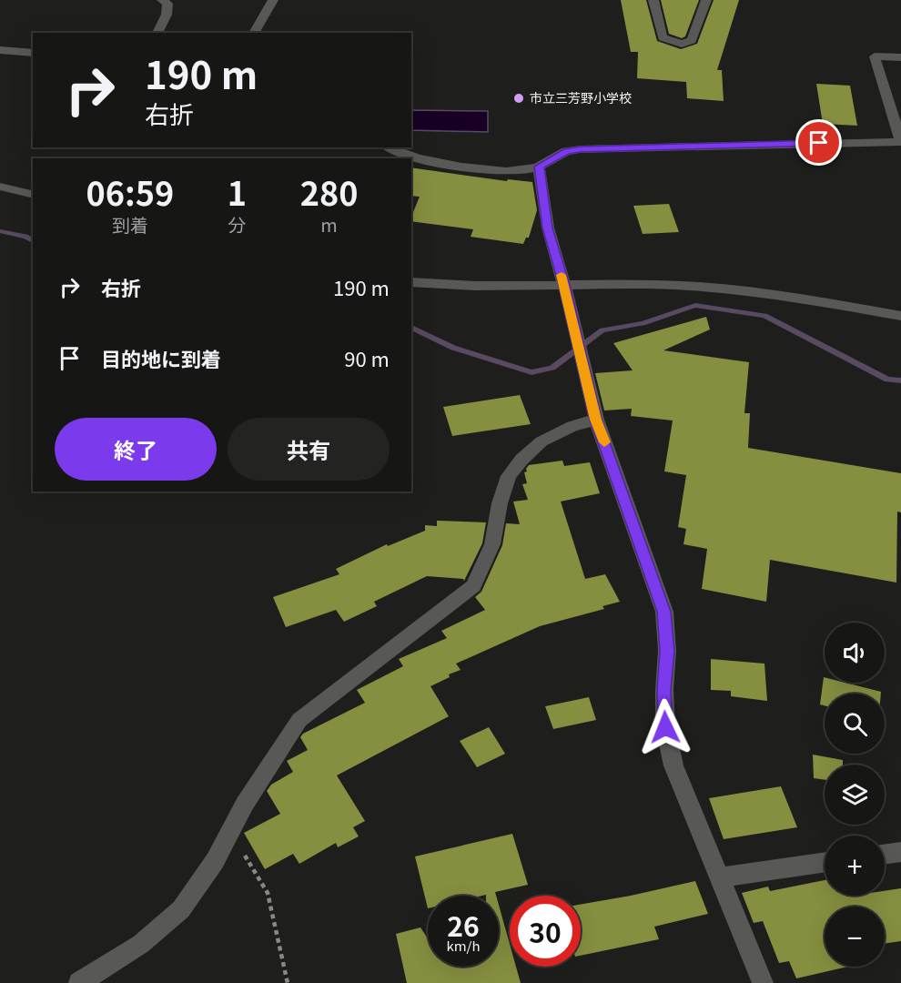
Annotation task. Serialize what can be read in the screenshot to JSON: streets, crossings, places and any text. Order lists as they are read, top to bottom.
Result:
{
  "places": ["市立三芳野小学校"],
  "page": {
    "turn": ["190 m", "右折"],
    "eta": [
      "06:59",
      "到着",
      "1",
      "分",
      "280",
      "m"
    ],
    "list": [
      {
        "name": "右折",
        "value": "190 m"
      },
      {
        "name": "目的地に到着",
        "value": "90 m"
      }
    ],
    "buttons": ["終了", "共有"],
    "map_buttons": ["+", "−"],
    "speed": "26 km/h",
    "limit": "30"
  }
}
